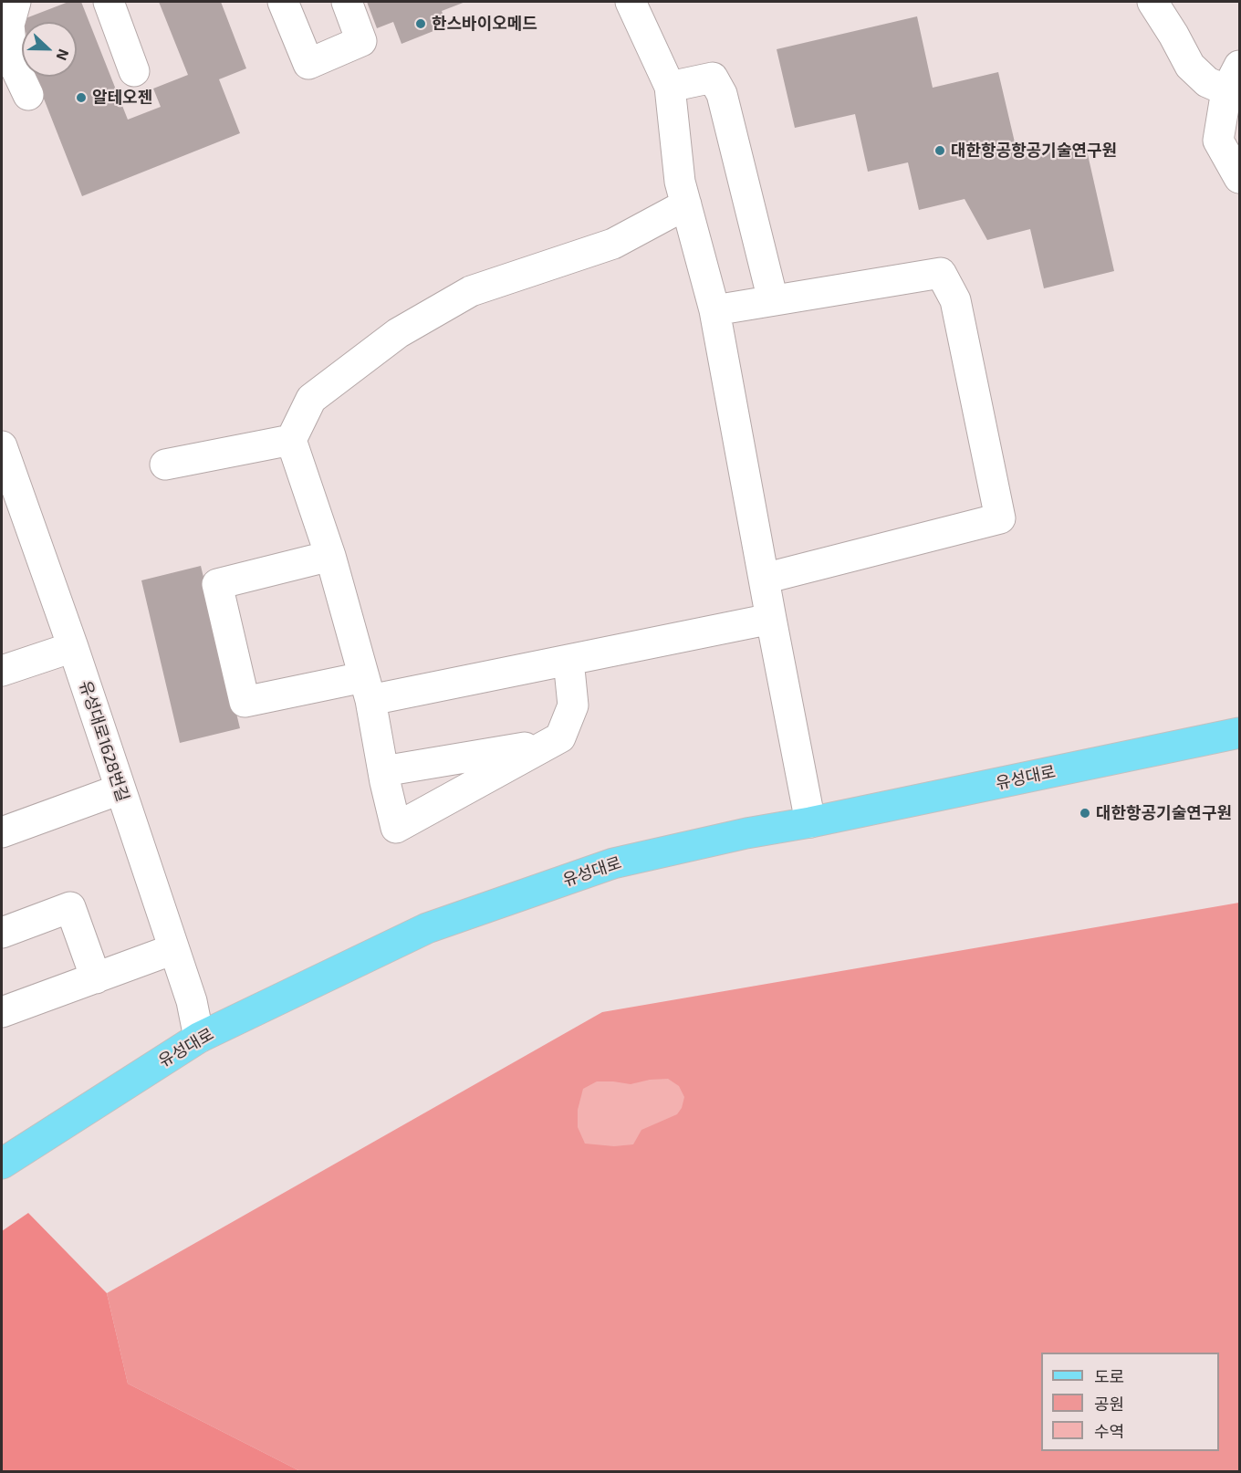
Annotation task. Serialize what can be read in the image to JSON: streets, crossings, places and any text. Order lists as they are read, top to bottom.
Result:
{
  "streets": {
    "main road": ["유성대로"],
    "street": ["유성대로1628번길"]
  },
  "crossings": [
    ["유성대로1628번길", "유성대로"]
  ],
  "places": [
    "한스바이오메드",
    "알테오젠",
    "대한항공항공기술연구원",
    "대한항공기술연구원"
  ],
  "legend": ["도로", "공원", "수역"],
  "north": "right"
}
